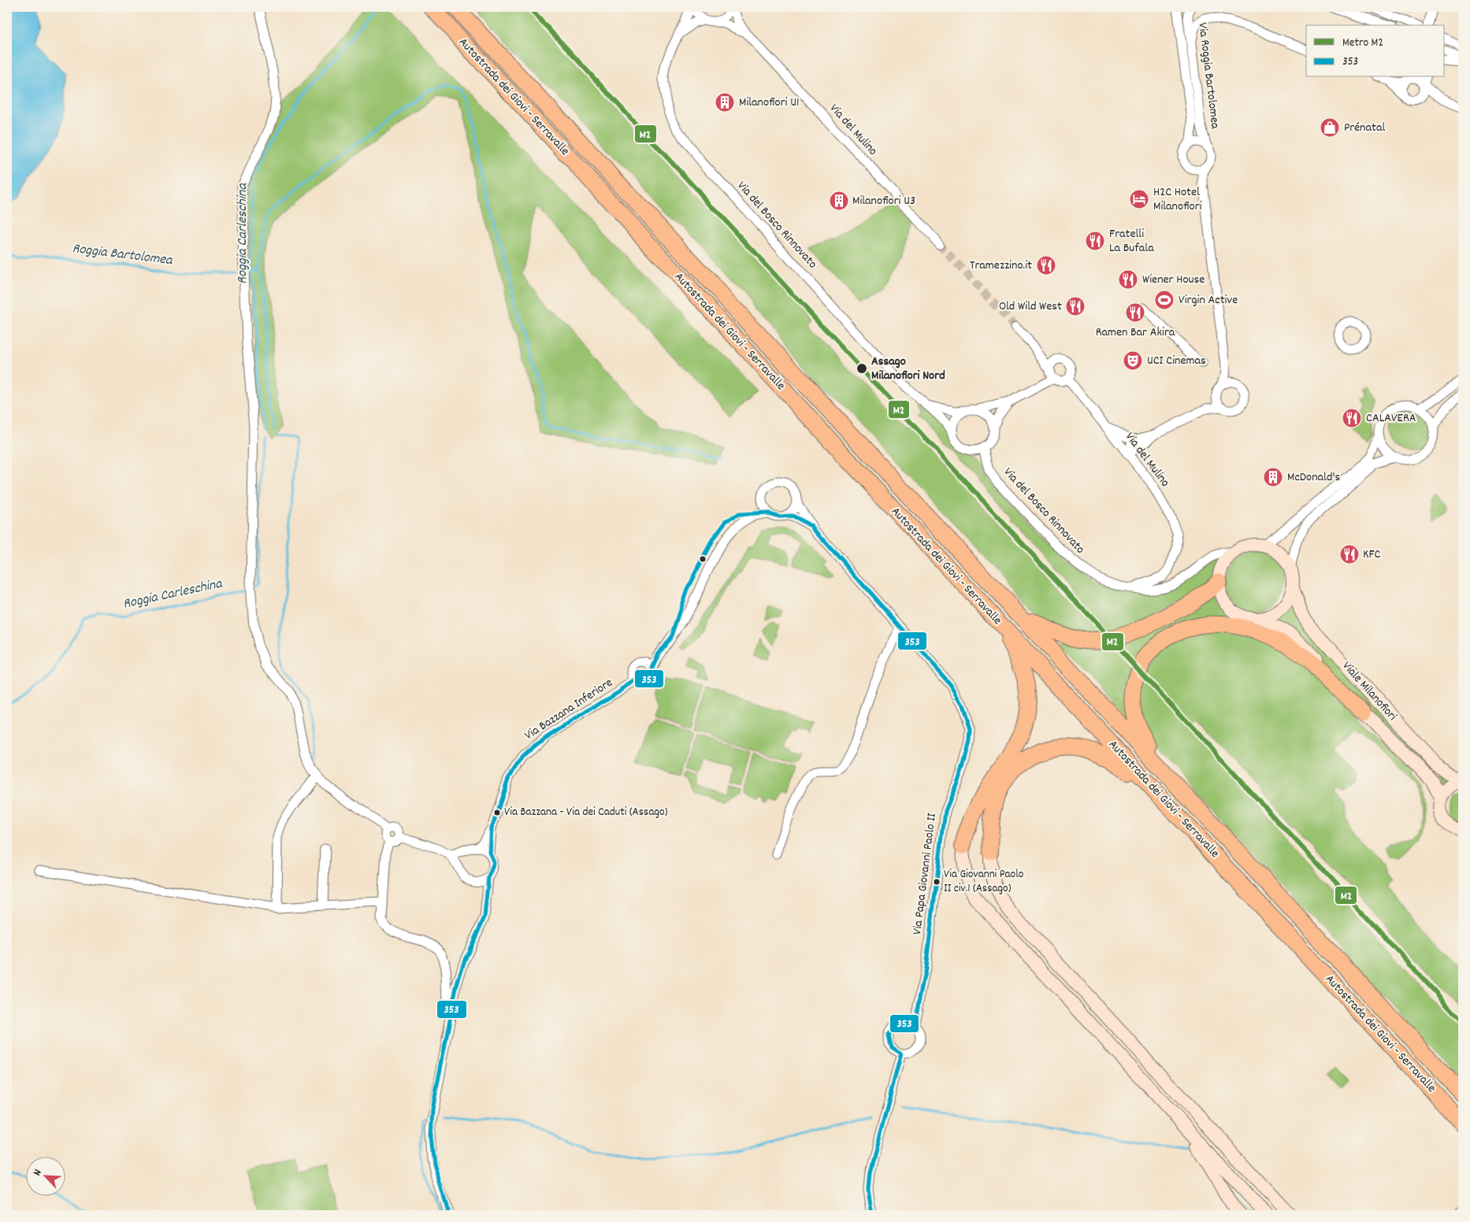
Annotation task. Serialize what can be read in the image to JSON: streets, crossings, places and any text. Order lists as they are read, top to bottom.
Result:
{
  "streets": {
    "highway": ["Autostrada dei Giovi - Serravalle"],
    "main road": ["Viale Milanofiori"],
    "street": [
      "Via Roggia Bartolomea",
      "Via del Mulino",
      "Via del Bosco Rinnovato",
      "Via Bazzana Inferiore",
      "Via Papa Giovanni Paolo II"
    ]
  },
  "crossings": [
    ["Via del Mulino", "Via del Bosco Rinnovato"],
    ["Via del Bosco Rinnovato", "Viale Milanofiori"]
  ],
  "water": ["Roggia Carleschina", "Roggia Bartolomea"],
  "places": {
    "building": ["Milanofiori U1", "Milanofiori U3", "McDonald's"],
    "shop": ["Prénatal"],
    "hotel": ["H2C Hotel Milanofiori"],
    "restaurant": [
      "Fratelli La Bufala",
      "Tramezzino.it",
      "Wiener House",
      "Old Wild West",
      "Ramen Bar Akira",
      "CALAVERA",
      "KFC"
    ],
    "sports": ["Virgin Active"],
    "theatre": ["UCI Cinemas"],
    "other": ["Assago Milanofiori Nord", "Via Bazzana - Via dei Caduti (Assago)", "Via Giovanni Paolo II civ.1 (Assago)"]
  },
  "lines": ["metro line M2", "transit line 353"],
  "legend": ["Metro M2", "353"],
  "north": "top left"
}
